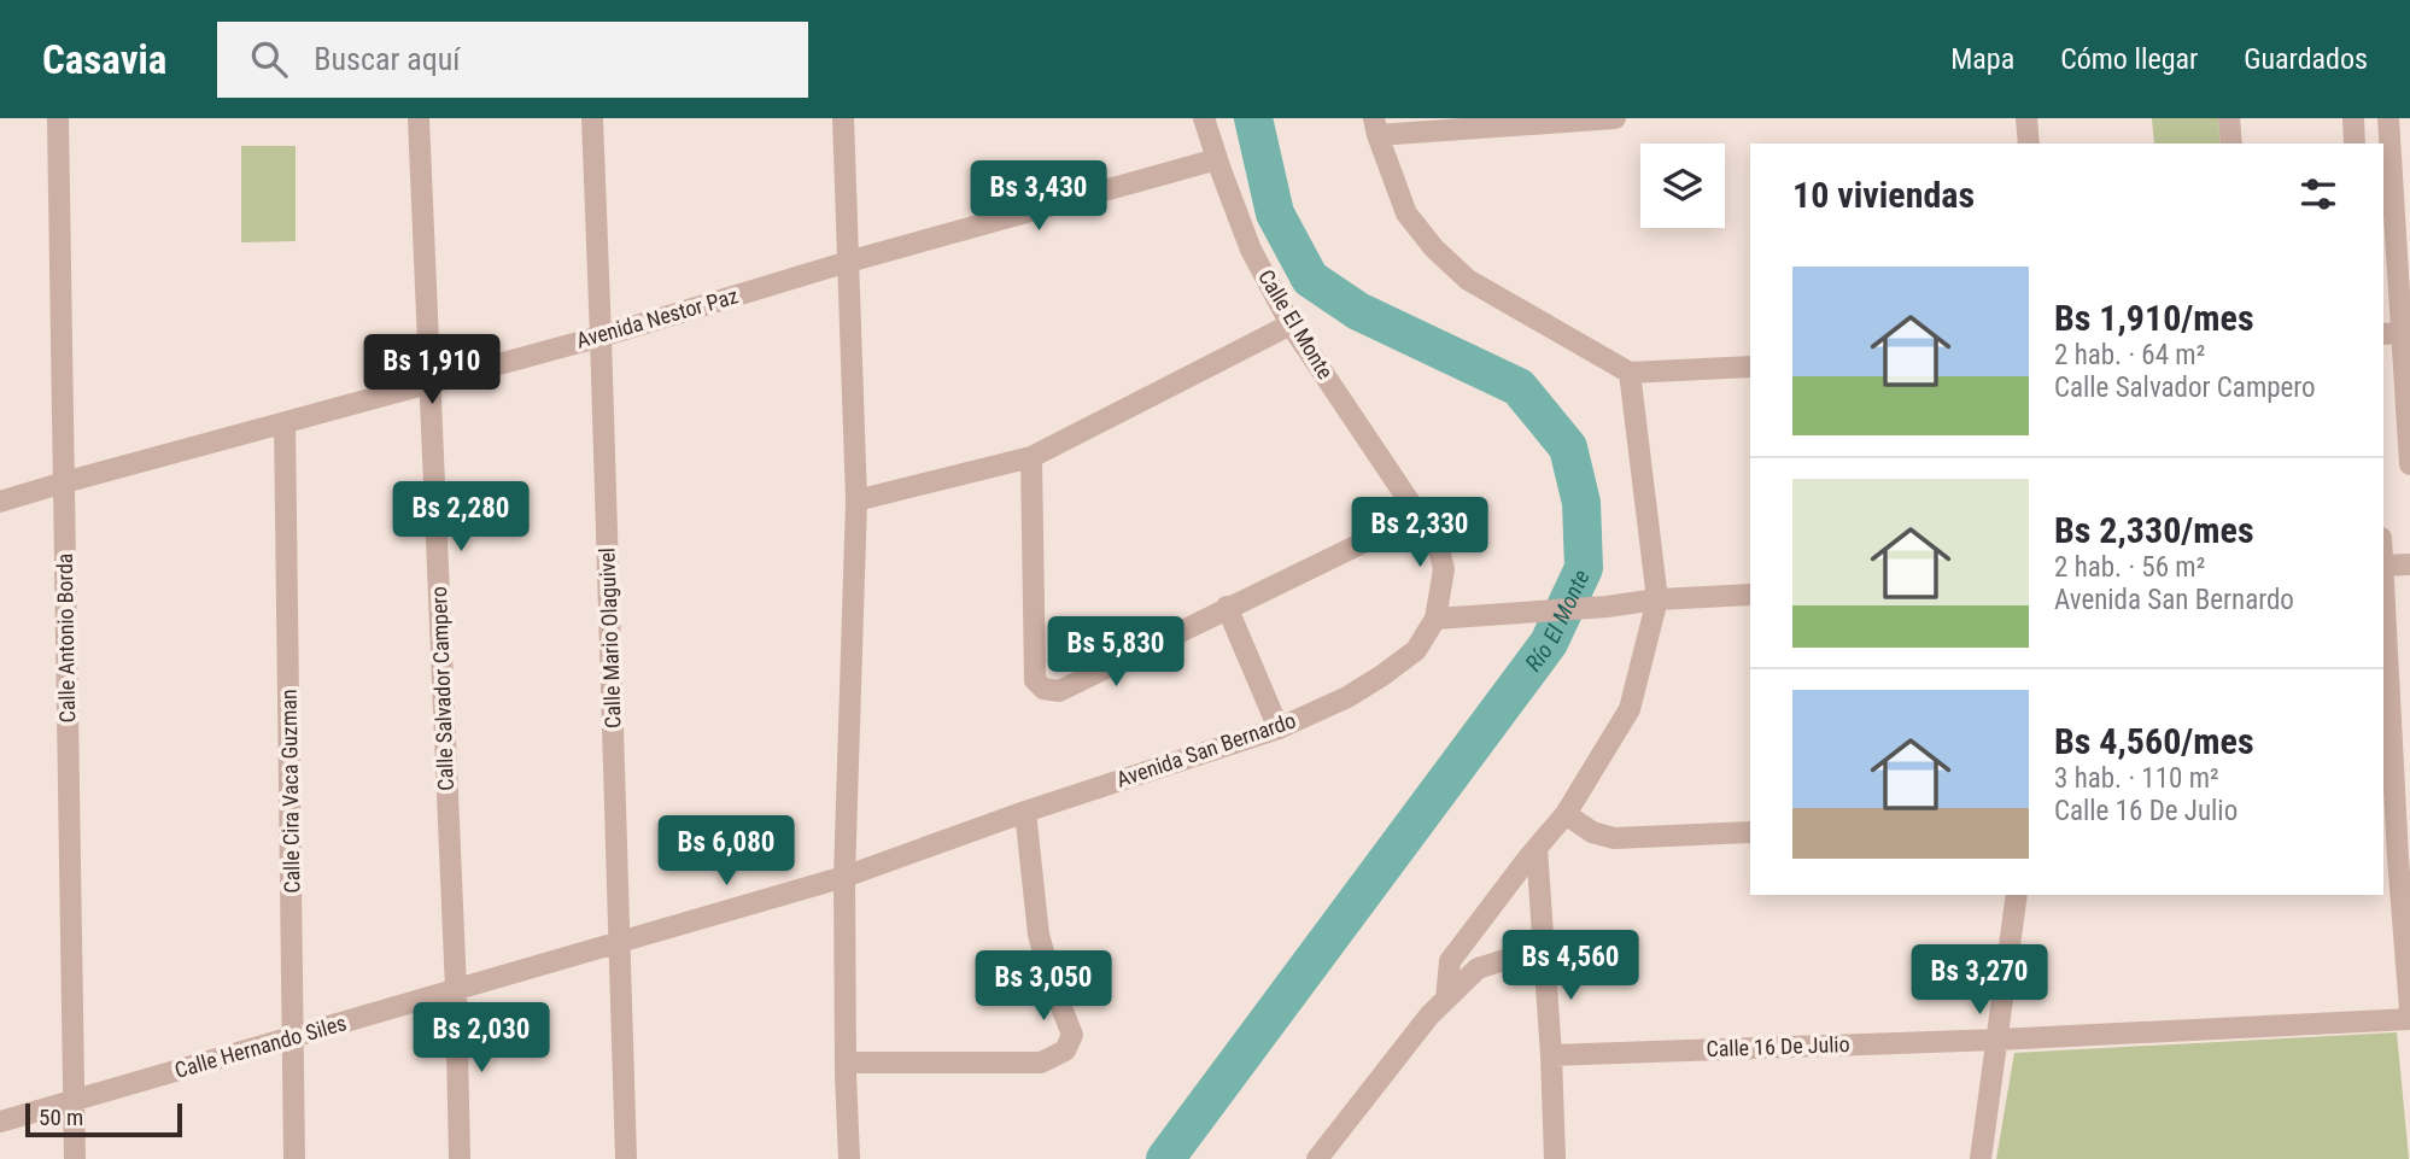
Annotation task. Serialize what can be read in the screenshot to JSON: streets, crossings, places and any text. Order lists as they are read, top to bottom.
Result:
{
  "streets": {
    "street": [
      "Avenida Nestor Paz",
      "Calle El Monte",
      "Calle Antonio Borda",
      "Calle Mario Olaguivel",
      "Calle Salvador Campero",
      "Avenida San Bernardo",
      "Calle Cira Vaca Guzman",
      "Calle Hernando Siles",
      "Calle 16 De Julio"
    ]
  },
  "crossings": [
    ["Avenida Nestor Paz", "Calle El Monte"],
    ["Avenida Nestor Paz", "Calle Antonio Borda"],
    ["Avenida Nestor Paz", "Calle Mario Olaguivel"],
    ["Avenida Nestor Paz", "Calle Salvador Campero"],
    ["Avenida Nestor Paz", "Calle Cira Vaca Guzman"],
    ["Calle El Monte", "Avenida San Bernardo"],
    ["Calle Antonio Borda", "Calle Hernando Siles"],
    ["Calle Mario Olaguivel", "Avenida San Bernardo"],
    ["Calle Mario Olaguivel", "Calle Hernando Siles"],
    ["Calle Salvador Campero", "Calle Hernando Siles"],
    ["Avenida San Bernardo", "Calle Hernando Siles"],
    ["Calle Cira Vaca Guzman", "Calle Hernando Siles"]
  ],
  "water": ["Río El Monte"],
  "scale_bar": "50 m",
  "page": {
    "header": "Casavia",
    "search": "Buscar aquí",
    "nav": ["Mapa", "Cómo llegar", "Guardados"],
    "heading": "10 viviendas",
    "price": [
      "Bs 3,430",
      "Bs 1,910",
      "Bs 2,280",
      "Bs 2,330",
      "Bs 5,830",
      "Bs 6,080",
      "Bs 4,560",
      "Bs 3,270",
      "Bs 3,050",
      "Bs 2,030"
    ],
    "list": [
      {
        "name": "Bs 1,910/mes",
        "note": "2 hab. · 64 m² · Calle Salvador Campero"
      },
      {
        "name": "Bs 2,330/mes",
        "note": "2 hab. · 56 m² · Avenida San Bernardo"
      },
      {
        "name": "Bs 4,560/mes",
        "note": "3 hab. · 110 m² · Calle 16 De Julio"
      }
    ],
    "scale": "50 m"
  }
}
